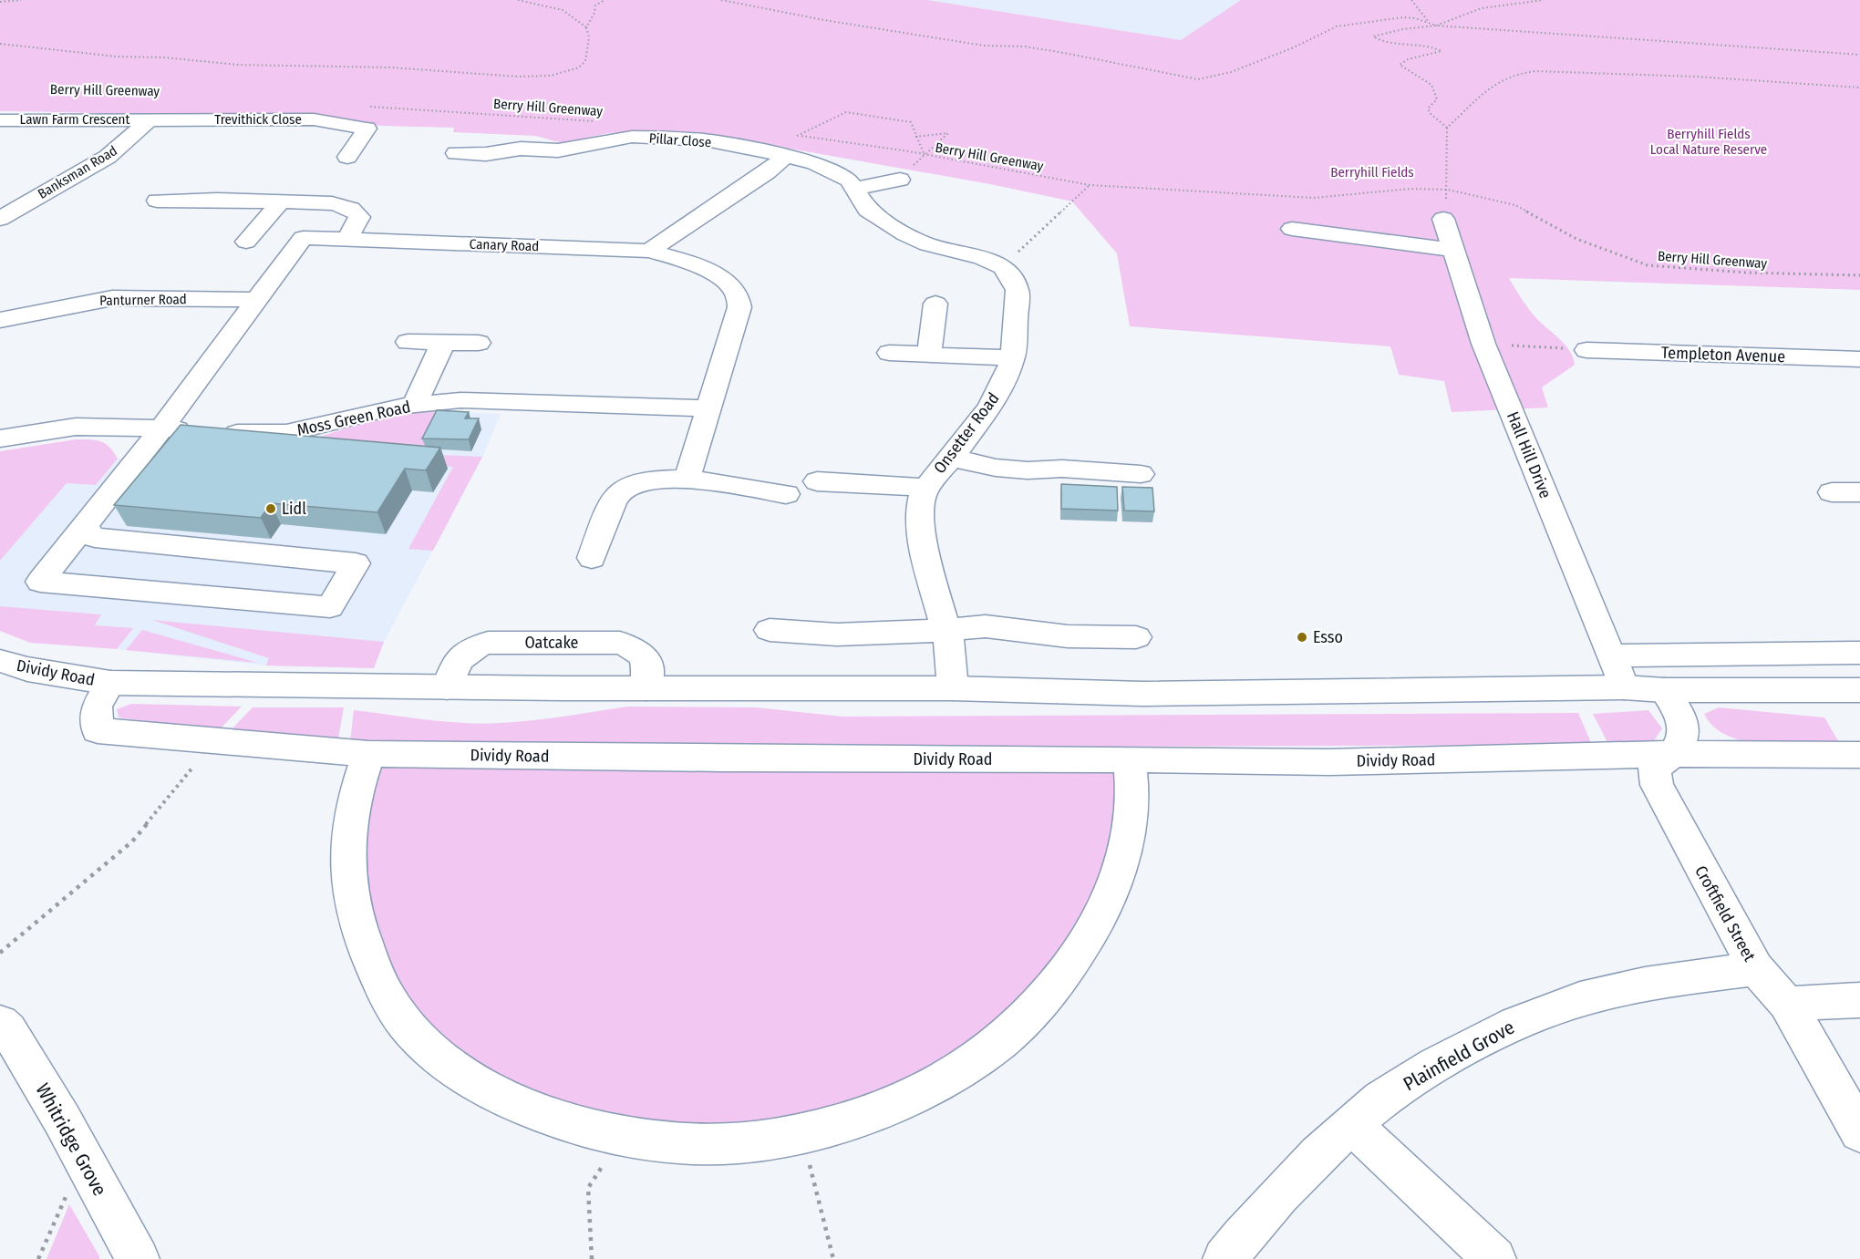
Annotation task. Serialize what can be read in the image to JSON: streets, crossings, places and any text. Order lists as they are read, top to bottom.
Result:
{
  "streets": {
    "street": [
      "Lawn Farm Crescent",
      "Trevithick Close",
      "Pillar Close",
      "Banksman Road",
      "Canary Road",
      "Panturner Road",
      "Templeton Avenue",
      "Moss Green Road",
      "Onsetter Road",
      "Hall Hill Drive",
      "Oatcake",
      "Dividy Road",
      "Croftfield Street",
      "Plainfield Grove",
      "Whitridge Grove"
    ],
    "path": ["Berry Hill Greenway"]
  },
  "crossings": [
    ["Berry Hill Greenway", "Pillar Close"],
    ["Lawn Farm Crescent", "Trevithick Close"],
    ["Lawn Farm Crescent", "Banksman Road"],
    ["Trevithick Close", "Banksman Road"],
    ["Canary Road", "Panturner Road"],
    ["Canary Road", "Moss Green Road"],
    ["Onsetter Road", "Dividy Road"],
    ["Hall Hill Drive", "Dividy Road"],
    ["Oatcake", "Dividy Road"],
    ["Dividy Road", "Croftfield Street"],
    ["Croftfield Street", "Plainfield Grove"]
  ],
  "parks": ["Berryhill Fields Local Nature Reserve", "Berryhill Fields"],
  "places": ["Lidl", "Esso"]
}
